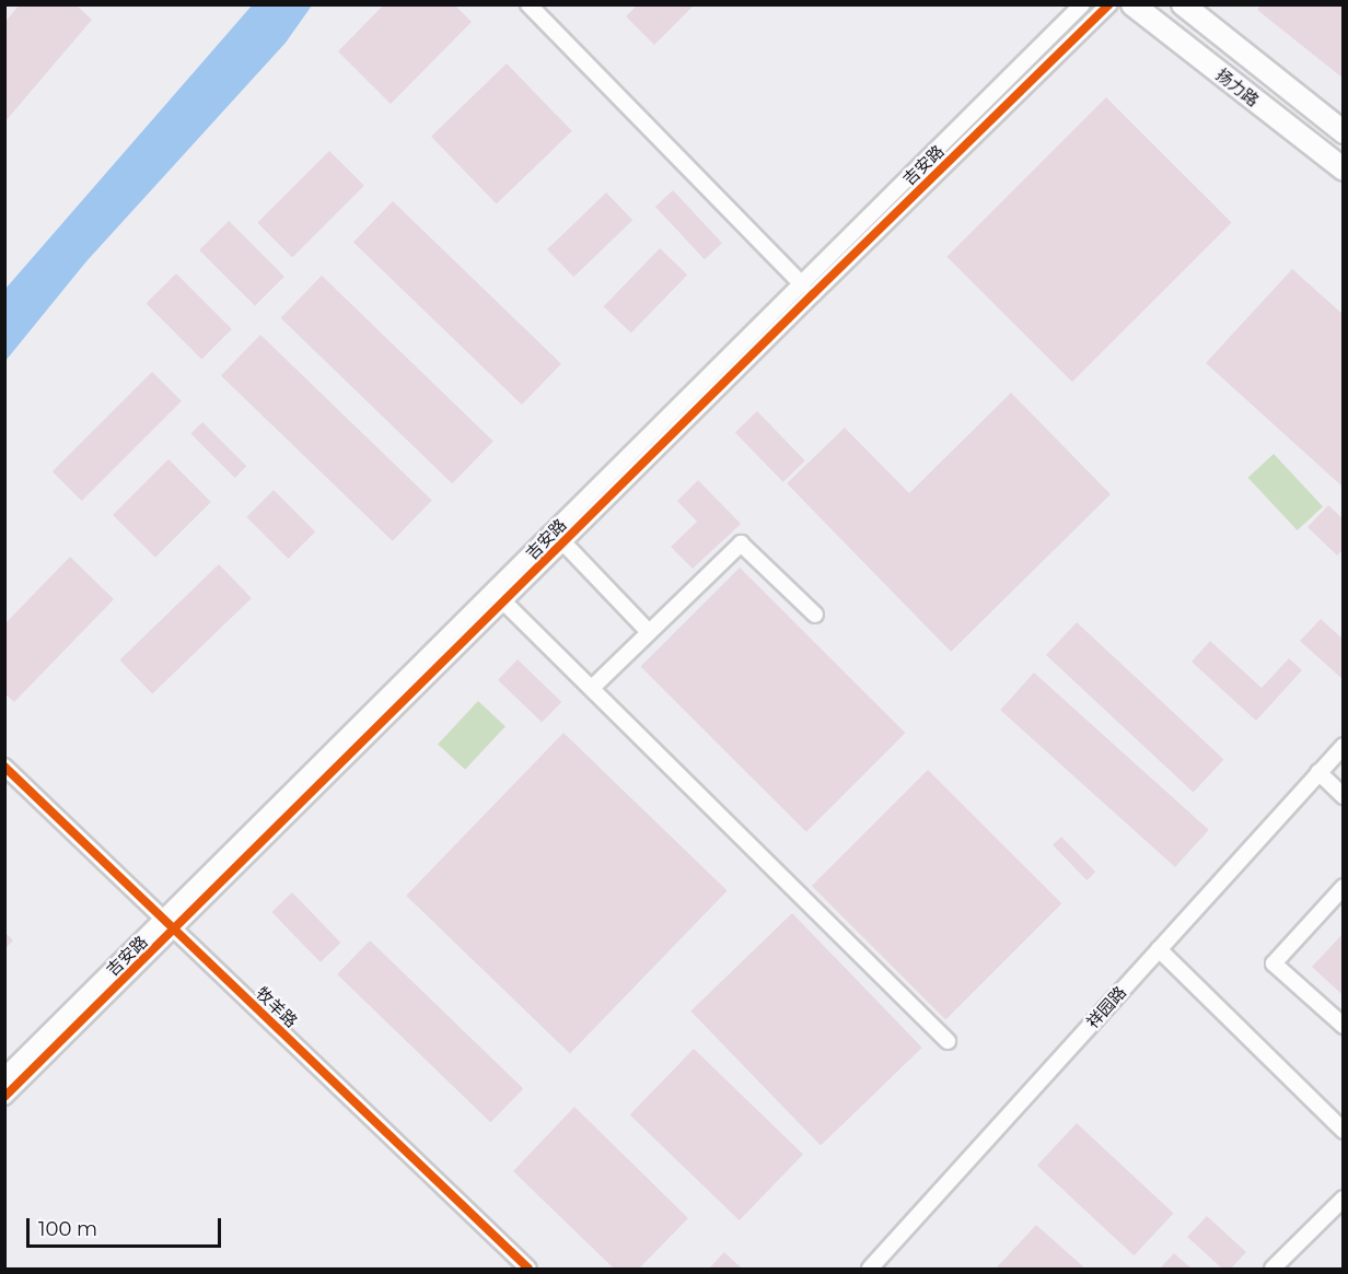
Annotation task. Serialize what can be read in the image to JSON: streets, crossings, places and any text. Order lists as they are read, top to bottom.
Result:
{
  "streets": {
    "highway": ["扬力路"],
    "street": ["吉安路", "牧羊路", "祥园路"]
  },
  "crossings": [
    ["吉安路", "牧羊路"]
  ],
  "scale_bar": "100 m"
}
